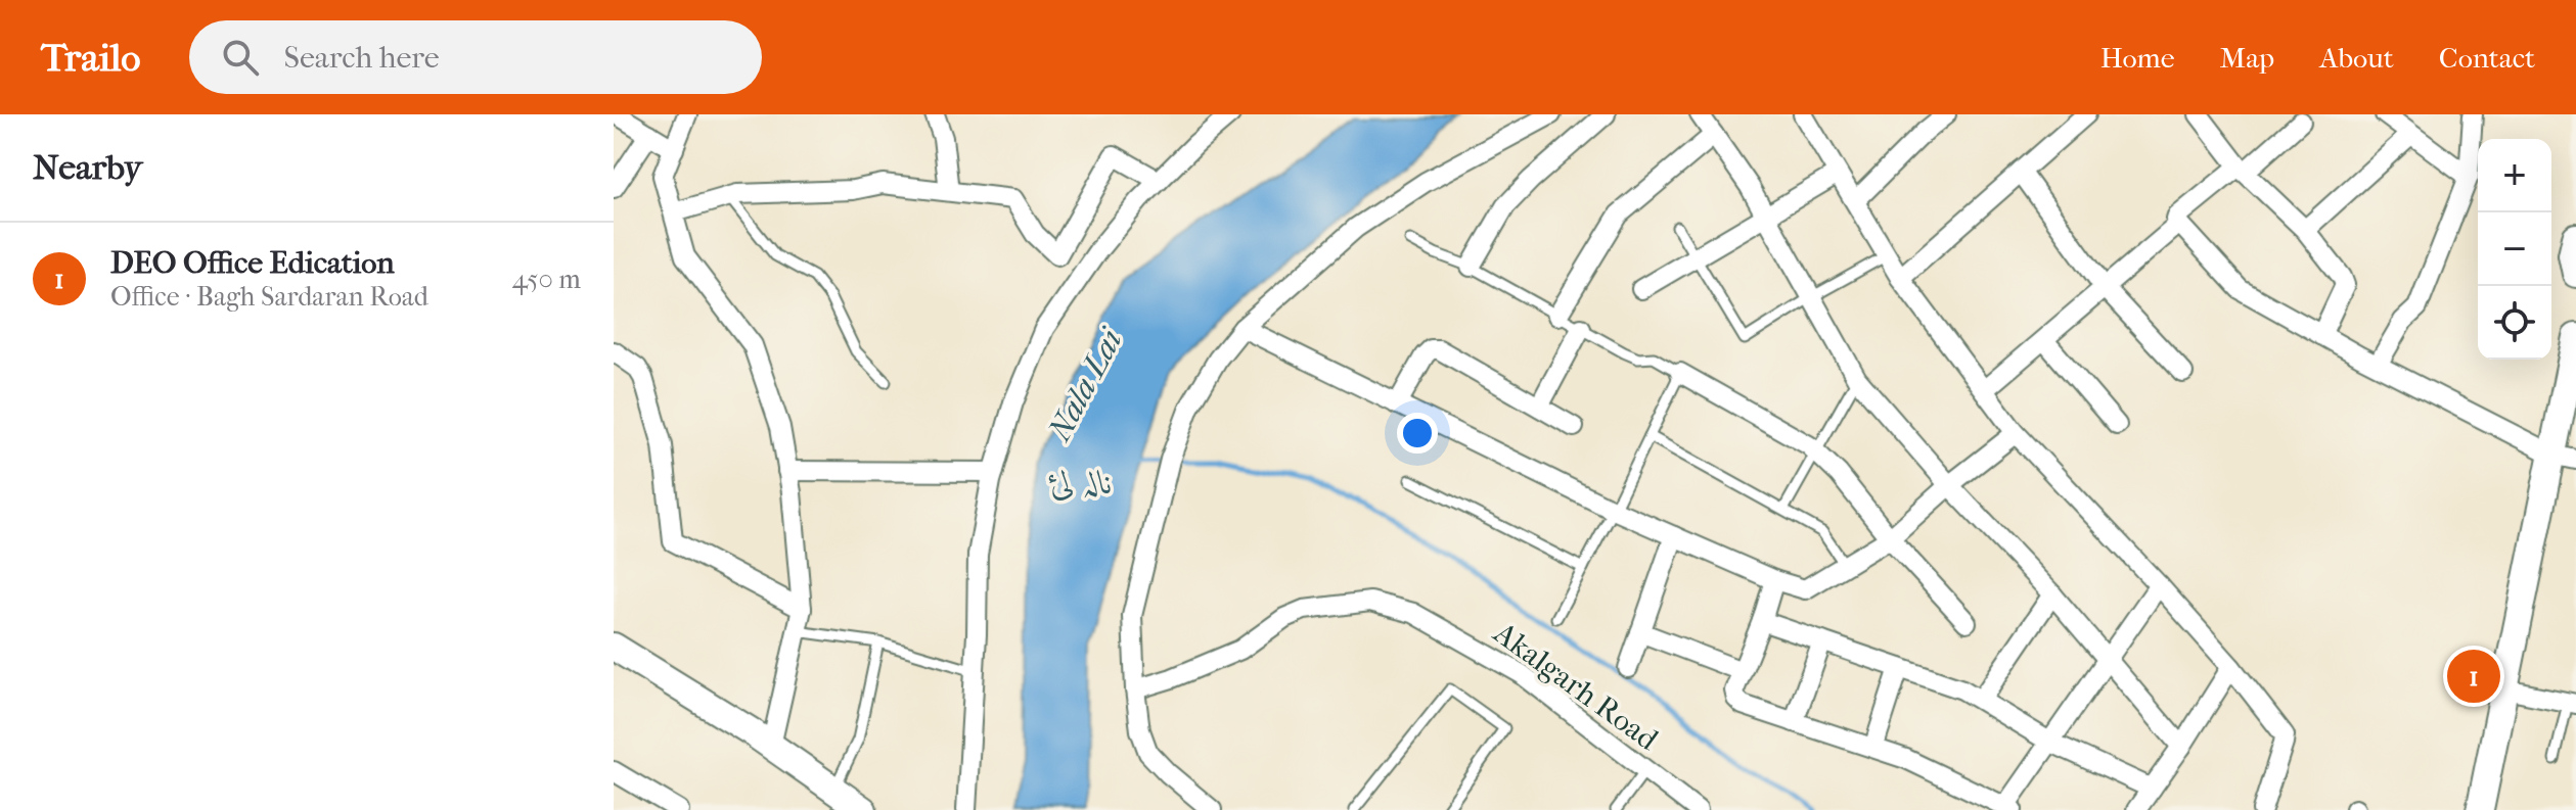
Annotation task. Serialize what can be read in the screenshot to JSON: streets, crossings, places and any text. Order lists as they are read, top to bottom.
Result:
{
  "streets": {
    "street": ["Akalgarh Road"]
  },
  "water": ["Nala Lai", "نالہ لئ"],
  "page": {
    "header": "Trailo",
    "search": "Search here",
    "nav": [
      "Home",
      "Map",
      "About",
      "Contact"
    ],
    "heading": "Nearby",
    "map_buttons": ["+", "−"],
    "list": [
      {
        "mark": "1",
        "name": "DEO Office Edication",
        "note": "Office · Bagh Sardaran Road",
        "value": "450 m"
      }
    ],
    "pins": "1"
  }
}
